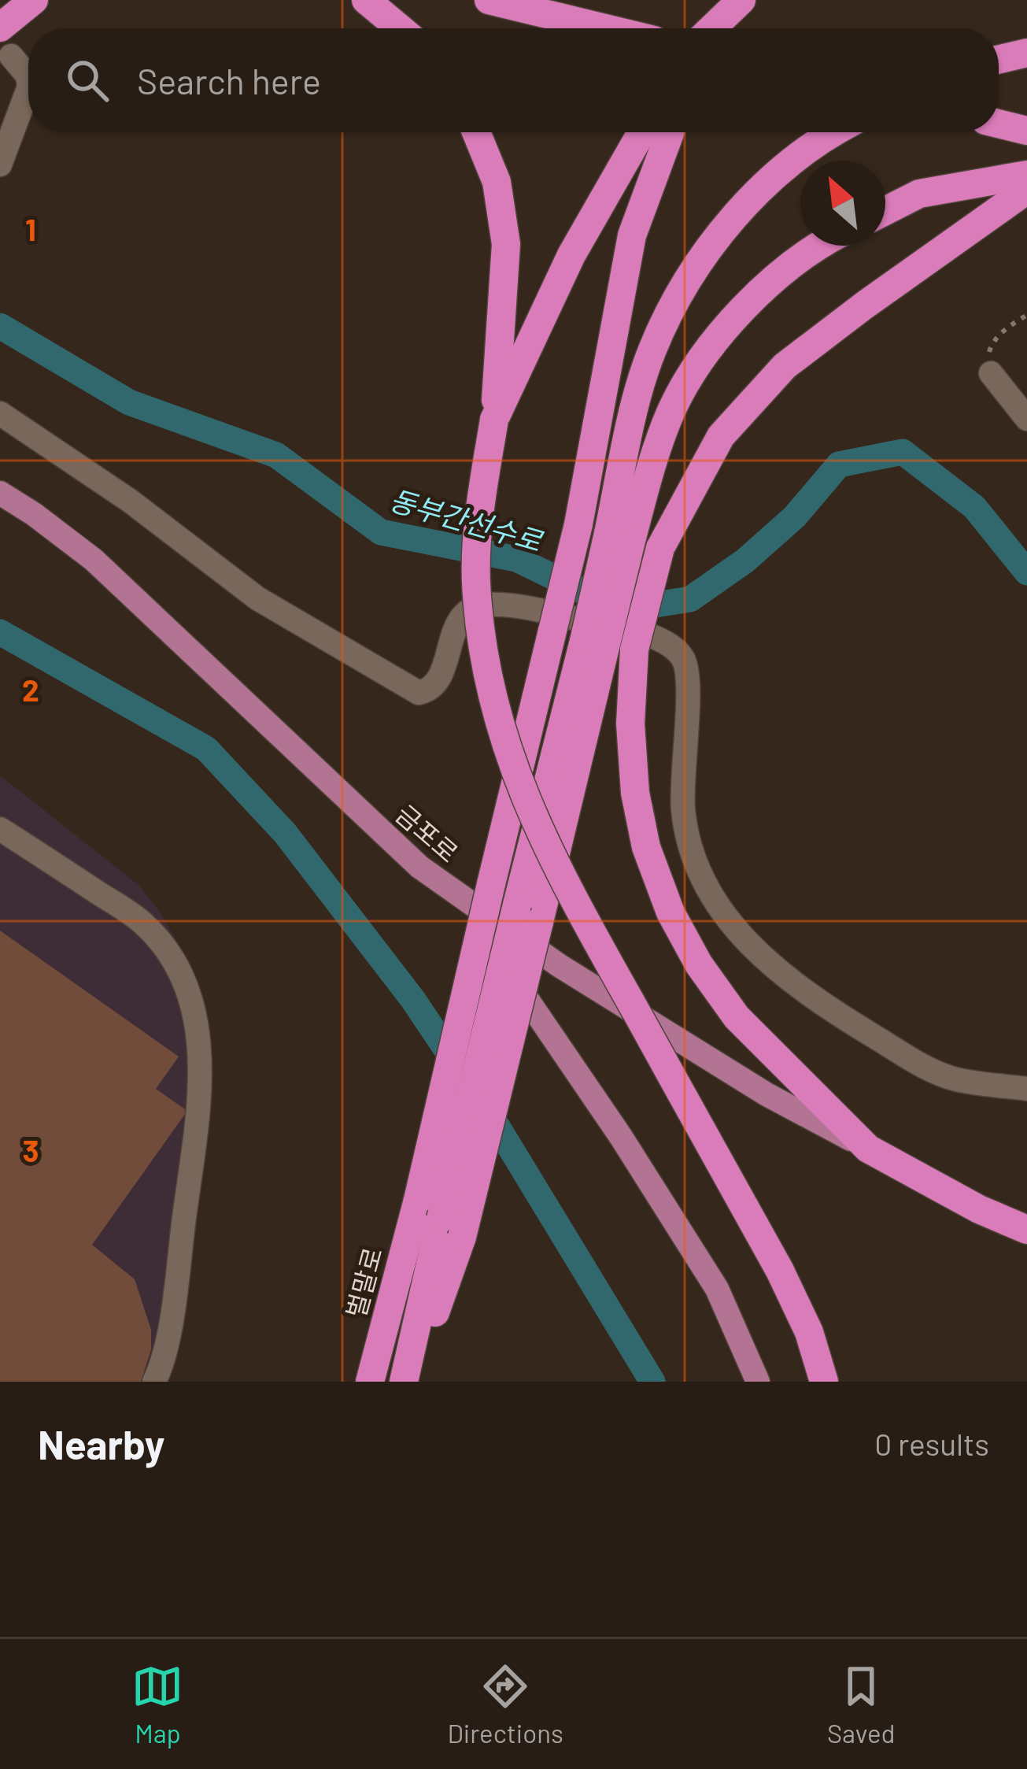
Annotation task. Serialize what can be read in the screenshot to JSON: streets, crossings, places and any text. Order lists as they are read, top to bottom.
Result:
{
  "streets": {
    "highway": ["벌말로"],
    "main road": ["금포로"]
  },
  "water": ["동부간선수로"],
  "north": "top left",
  "page": {
    "search": "Search here",
    "heading": ["Nearby", "0 results"],
    "nav": ["Map", "Directions", "Saved"]
  },
  "grid": {
    "rows": ["1", "2", "3"]
  }
}
